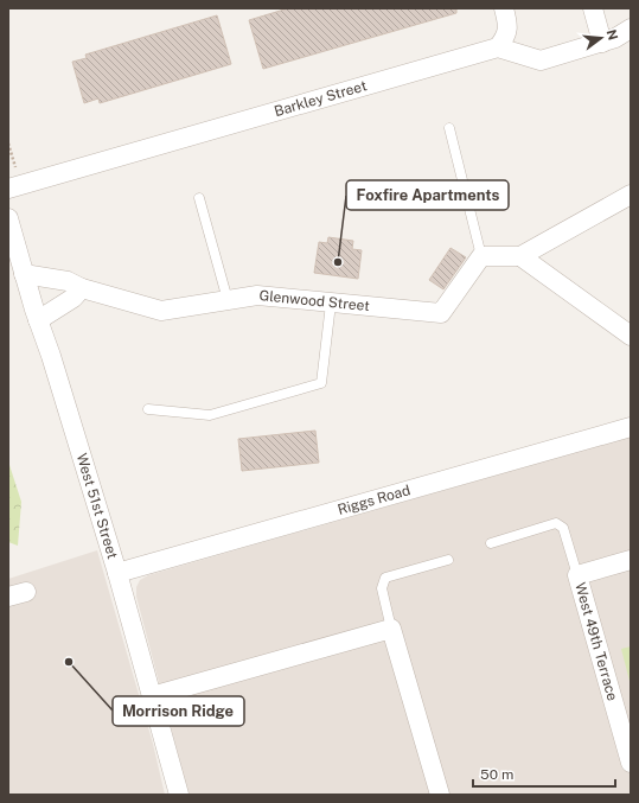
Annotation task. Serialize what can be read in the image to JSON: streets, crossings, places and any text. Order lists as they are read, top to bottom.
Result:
{
  "streets": {
    "street": [
      "Barkley Street",
      "Glenwood Street",
      "Riggs Road",
      "West 51st Street",
      "West 49th Terrace"
    ]
  },
  "crossings": [
    ["Glenwood Street", "West 51st Street"],
    ["Riggs Road", "West 51st Street"]
  ],
  "places": ["Foxfire Apartments", "Morrison Ridge"],
  "scale_bar": "50 m",
  "north": "right"
}
